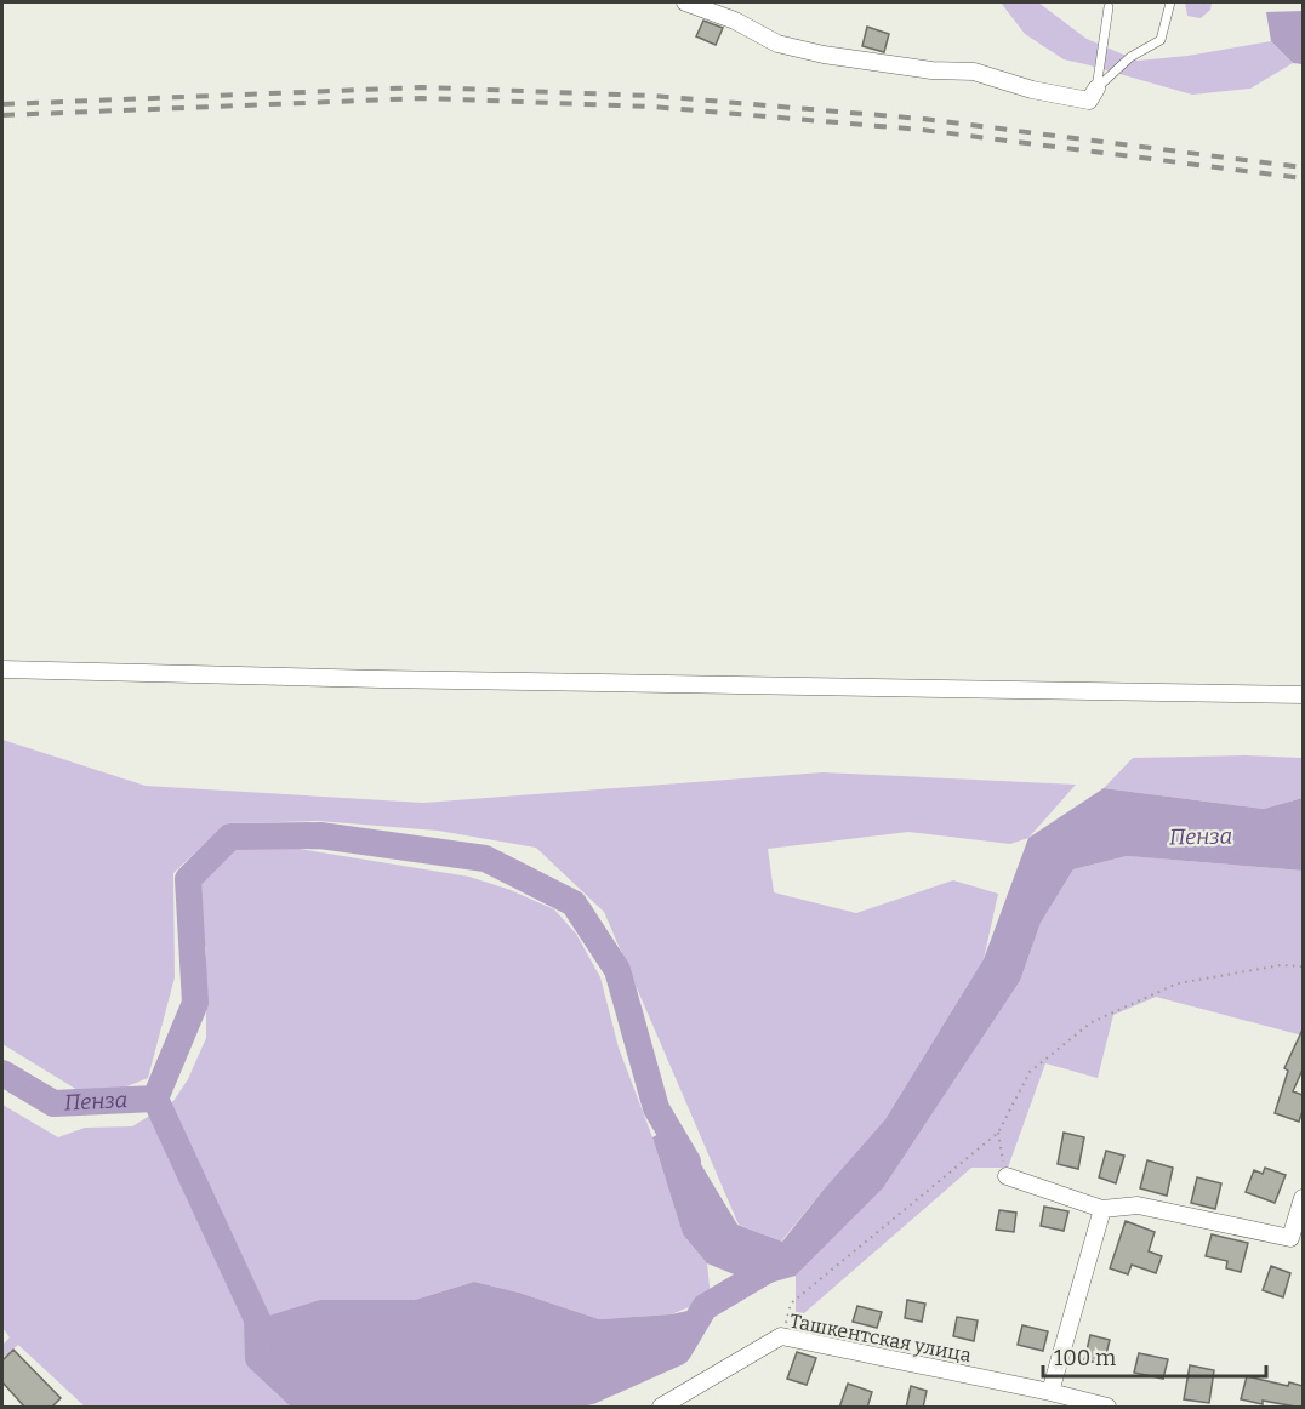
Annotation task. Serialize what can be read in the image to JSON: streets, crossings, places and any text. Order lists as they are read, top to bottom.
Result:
{
  "streets": {
    "street": ["Ташкентская улица"]
  },
  "water": ["Пенза"],
  "scale_bar": "100 m"
}
